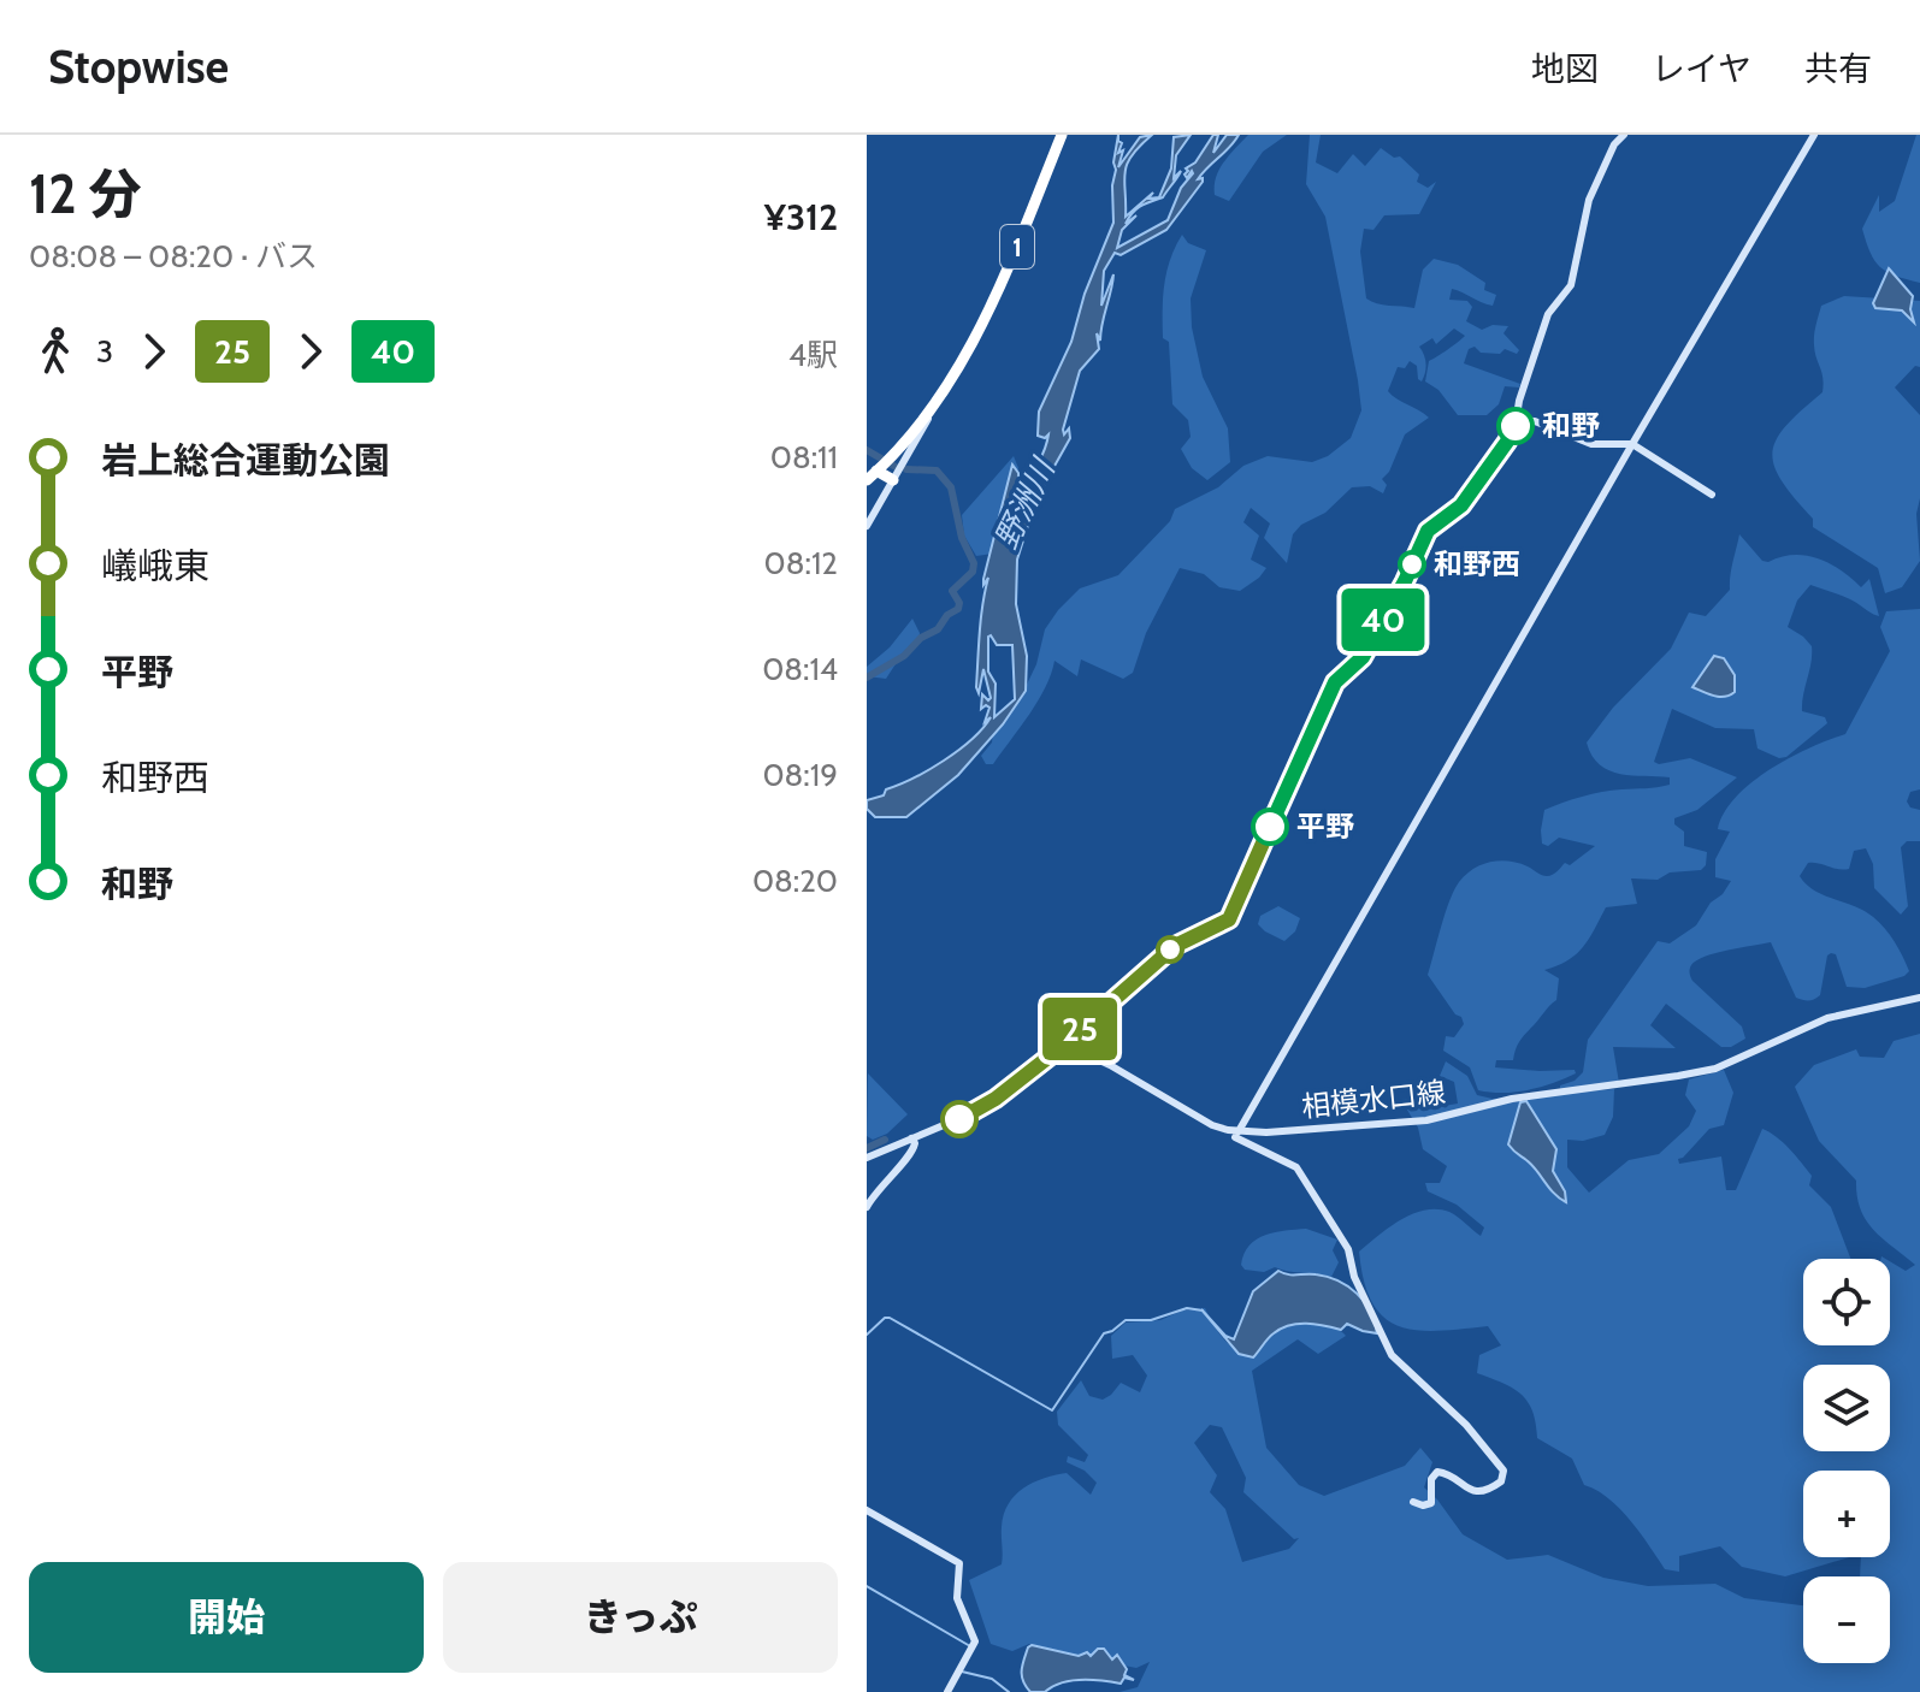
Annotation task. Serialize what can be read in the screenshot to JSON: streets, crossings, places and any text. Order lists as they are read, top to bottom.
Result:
{
  "streets": {
    "highway": ["1"],
    "main road": ["相模水口線"]
  },
  "water": ["野洲川"],
  "places": ["和野", "和野西", "平野"],
  "lines": ["bus line 40", "bus line 25"],
  "page": {
    "header": "Stopwise",
    "nav": ["地図", "レイヤ", "共有"],
    "heading": ["12 分", "08:08 – 08:20 · バス", "¥312"],
    "on_map": ["25", "40"],
    "legs": [
      "3",
      "25",
      "40",
      "4駅"
    ],
    "list": [
      {
        "name": "岩上総合運動公園",
        "value": "08:11"
      },
      {
        "name": "嶬峨東",
        "value": "08:12"
      },
      {
        "name": "平野",
        "value": "08:14"
      },
      {
        "name": "和野西",
        "value": "08:19"
      },
      {
        "name": "和野",
        "value": "08:20"
      }
    ],
    "map_buttons": ["+", "−"],
    "buttons": ["開始", "きっぷ"]
  }
}
